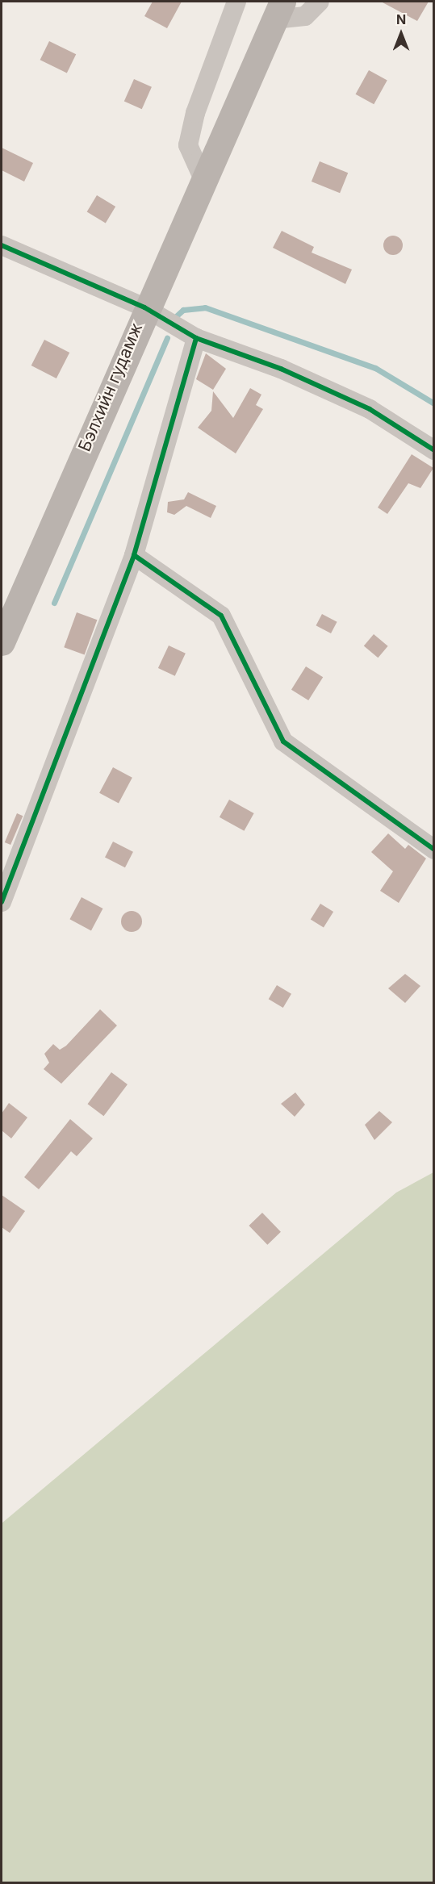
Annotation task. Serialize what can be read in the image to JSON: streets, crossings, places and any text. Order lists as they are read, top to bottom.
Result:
{
  "streets": {
    "main road": ["Бэлхийн гудамж"]
  },
  "north": "top"
}
